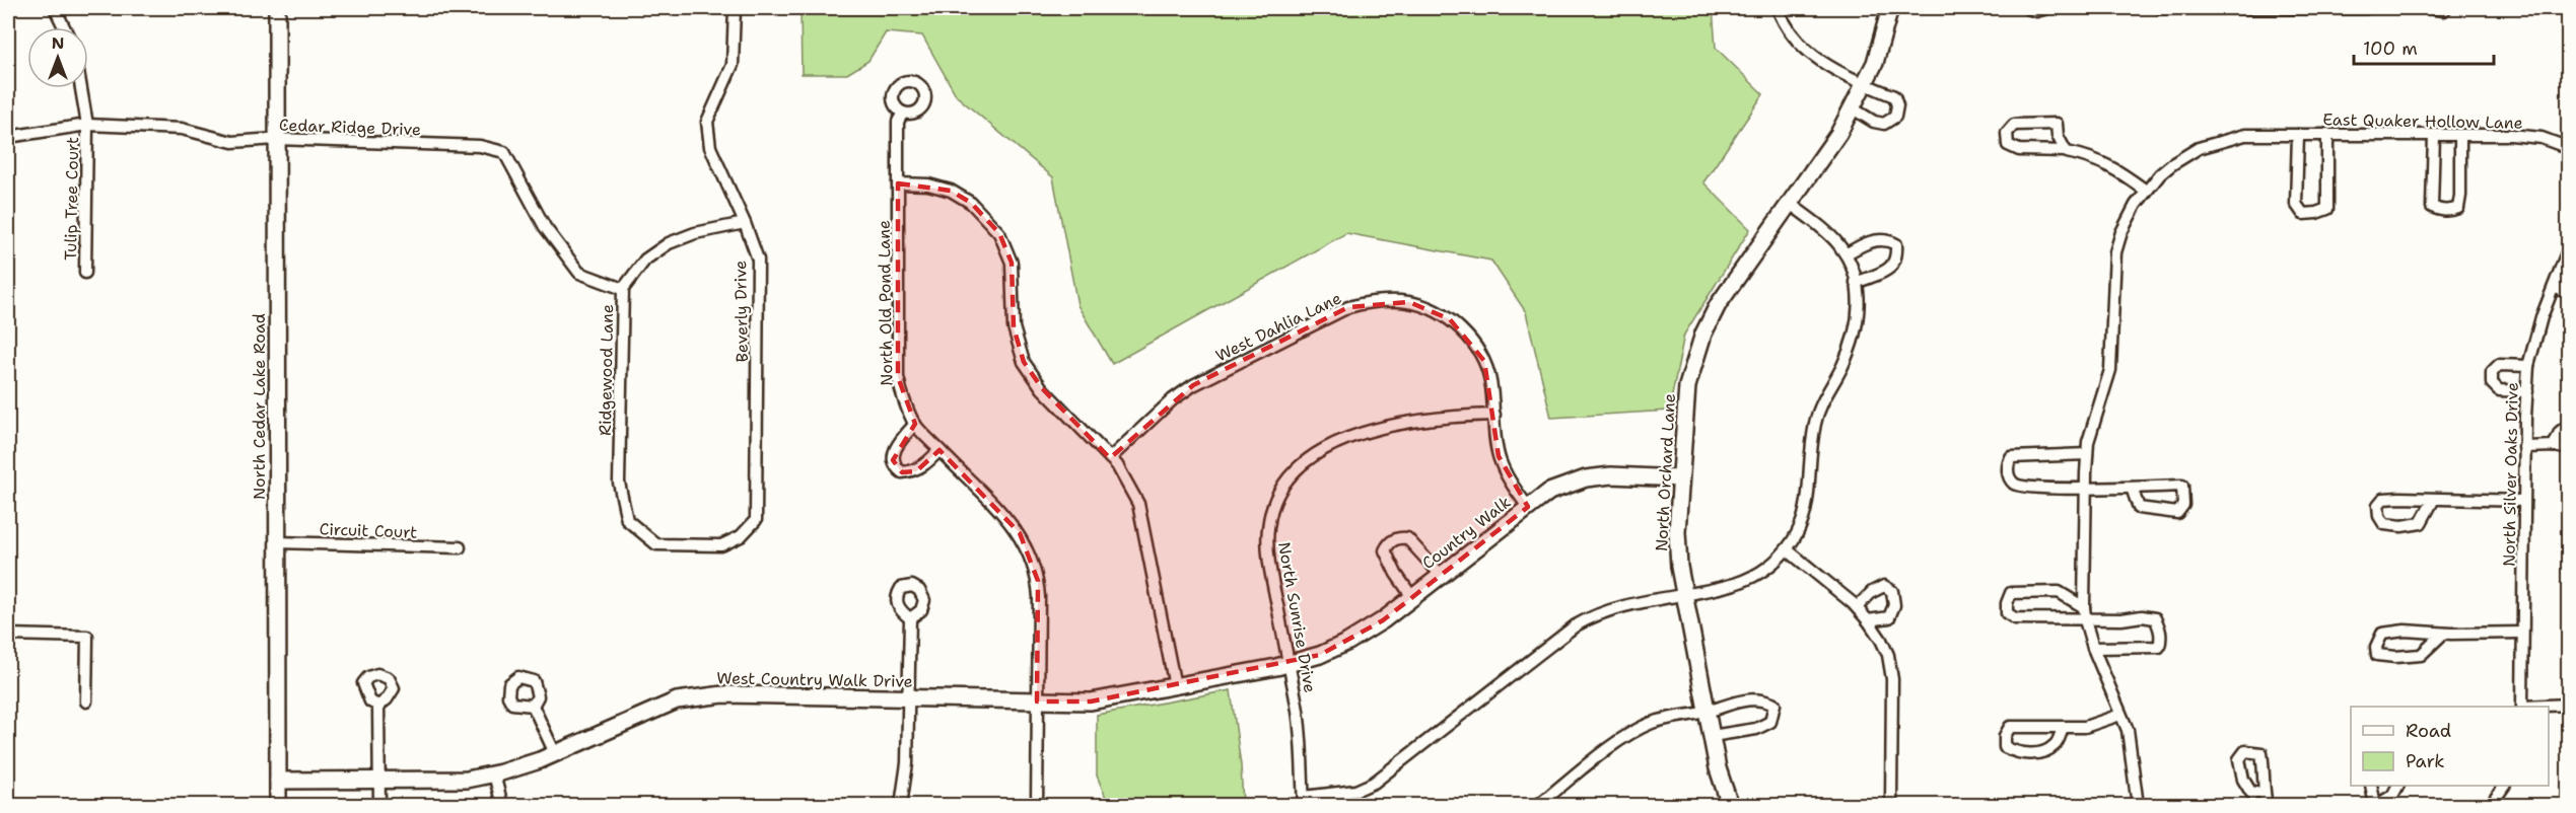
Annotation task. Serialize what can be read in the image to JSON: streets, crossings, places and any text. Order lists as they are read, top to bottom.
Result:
{
  "streets": {
    "street": [
      "East Quaker Hollow Lane",
      "Cedar Ridge Drive",
      "Tulip Tree Court",
      "North Old Pond Lane",
      "Beverly Drive",
      "West Dahlia Lane",
      "Ridgewood Lane",
      "North Cedar Lake Road",
      "North Orchard Lane",
      "North Silver Oaks Drive",
      "Circuit Court",
      "Country Walk",
      "North Sunrise Drive",
      "West Country Walk Drive"
    ]
  },
  "crossings": [
    ["Cedar Ridge Drive", "Tulip Tree Court"],
    ["Cedar Ridge Drive", "Ridgewood Lane"],
    ["Cedar Ridge Drive", "North Cedar Lake Road"],
    ["North Old Pond Lane", "West Country Walk Drive"],
    ["Beverly Drive", "Ridgewood Lane"],
    ["West Dahlia Lane", "Country Walk"],
    ["West Dahlia Lane", "North Sunrise Drive"],
    ["North Cedar Lake Road", "Circuit Court"],
    ["North Cedar Lake Road", "West Country Walk Drive"],
    ["North Orchard Lane", "Country Walk"],
    ["Country Walk", "North Sunrise Drive"],
    ["Country Walk", "West Country Walk Drive"],
    ["North Sunrise Drive", "West Country Walk Drive"]
  ],
  "legend": ["Road", "Park"],
  "scale_bar": "100 m",
  "north": "top"
}
